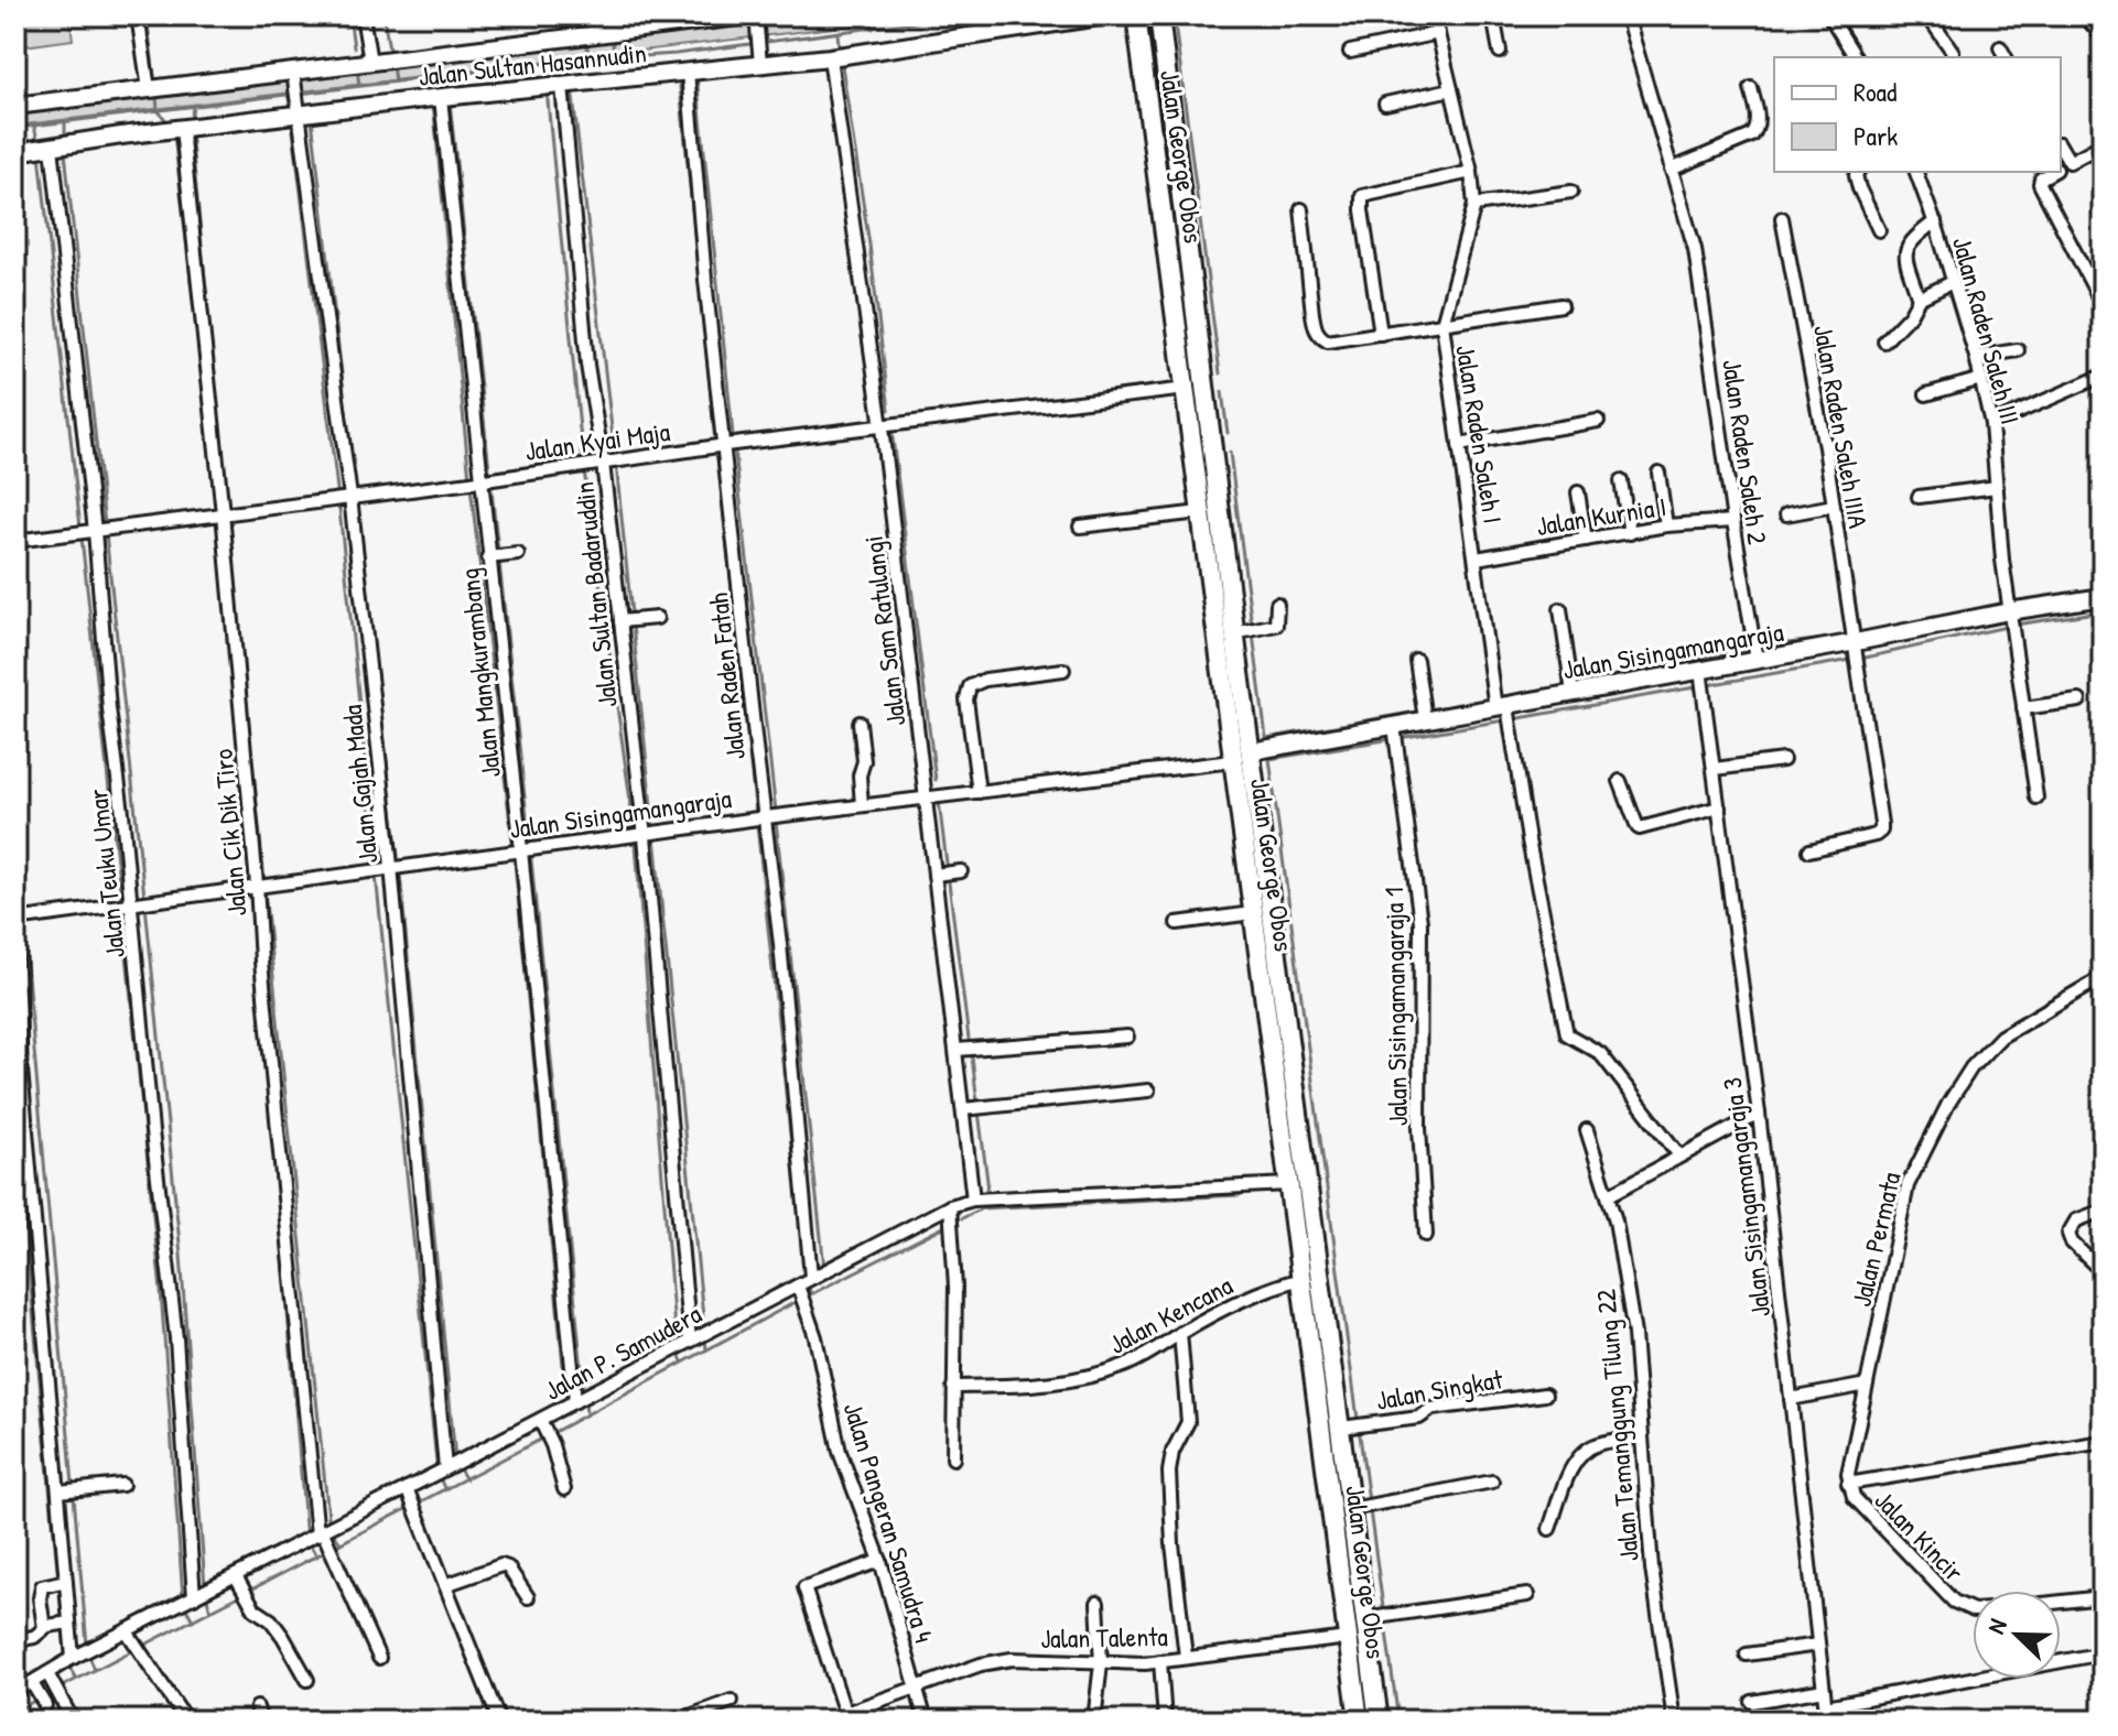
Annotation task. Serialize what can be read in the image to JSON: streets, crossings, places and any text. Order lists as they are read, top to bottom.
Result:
{
  "streets": {
    "main road": ["Jalan George Obos"],
    "street": [
      "Jalan Sultan Hasannudin",
      "Jalan Raden Saleh III",
      "Jalan Raden Saleh IIIA",
      "Jalan Raden Saleh I",
      "Jalan Kyai Maja",
      "Jalan Raden Saleh 2",
      "Jalan Kurnia I",
      "Jalan Sultan Badaruddin",
      "Jalan Sam Ratulangi",
      "Jalan Sisingamangaraja",
      "Jalan Mangkurambang",
      "Jalan Raden Fatah",
      "Jalan Gajah Mada",
      "Jalan Cik Dik Tiro",
      "Jalan Teuku Umar",
      "Jalan Sisingamangaraja 1",
      "Jalan Sisingamangaraja 3",
      "Jalan Permata",
      "Jalan Kencana",
      "Jalan P. Samudera",
      "Jalan Singkat",
      "Jalan Temanggung Tilung 22",
      "Jalan Pangeran Samudra 4",
      "Jalan Kincir",
      "Jalan Talenta"
    ]
  },
  "crossings": [
    ["Jalan Sultan Hasannudin", "Jalan Sultan Badaruddin"],
    ["Jalan Sultan Hasannudin", "Jalan Sam Ratulangi"],
    ["Jalan Sultan Hasannudin", "Jalan Mangkurambang"],
    ["Jalan Sultan Hasannudin", "Jalan Raden Fatah"],
    ["Jalan Sultan Hasannudin", "Jalan Gajah Mada"],
    ["Jalan Sultan Hasannudin", "Jalan Cik Dik Tiro"],
    ["Jalan Sultan Hasannudin", "Jalan Teuku Umar"],
    ["Jalan George Obos", "Jalan Kyai Maja"],
    ["Jalan George Obos", "Jalan Sisingamangaraja"],
    ["Jalan George Obos", "Jalan Kencana"],
    ["Jalan George Obos", "Jalan P. Samudera"],
    ["Jalan George Obos", "Jalan Singkat"],
    ["Jalan George Obos", "Jalan Talenta"],
    ["Jalan Raden Saleh III", "Jalan Sisingamangaraja"],
    ["Jalan Raden Saleh IIIA", "Jalan Sisingamangaraja"],
    ["Jalan Raden Saleh I", "Jalan Kurnia I"],
    ["Jalan Raden Saleh I", "Jalan Sisingamangaraja"],
    ["Jalan Kyai Maja", "Jalan Sultan Badaruddin"],
    ["Jalan Kyai Maja", "Jalan Sam Ratulangi"],
    ["Jalan Kyai Maja", "Jalan Mangkurambang"],
    ["Jalan Kyai Maja", "Jalan Raden Fatah"],
    ["Jalan Kyai Maja", "Jalan Gajah Mada"],
    ["Jalan Kyai Maja", "Jalan Cik Dik Tiro"],
    ["Jalan Kyai Maja", "Jalan Teuku Umar"],
    ["Jalan Raden Saleh 2", "Jalan Kurnia I"],
    ["Jalan Raden Saleh 2", "Jalan Sisingamangaraja"],
    ["Jalan Sultan Badaruddin", "Jalan Sisingamangaraja"],
    ["Jalan Sultan Badaruddin", "Jalan P. Samudera"],
    ["Jalan Sam Ratulangi", "Jalan Sisingamangaraja"],
    ["Jalan Sam Ratulangi", "Jalan P. Samudera"],
    ["Jalan Sisingamangaraja", "Jalan Mangkurambang"],
    ["Jalan Sisingamangaraja", "Jalan Raden Fatah"],
    ["Jalan Sisingamangaraja", "Jalan Gajah Mada"],
    ["Jalan Sisingamangaraja", "Jalan Cik Dik Tiro"],
    ["Jalan Sisingamangaraja", "Jalan Teuku Umar"],
    ["Jalan Sisingamangaraja", "Jalan Sisingamangaraja 1"],
    ["Jalan Sisingamangaraja", "Jalan Sisingamangaraja 3"],
    ["Jalan Mangkurambang", "Jalan P. Samudera"],
    ["Jalan Raden Fatah", "Jalan P. Samudera"],
    ["Jalan Gajah Mada", "Jalan P. Samudera"],
    ["Jalan Cik Dik Tiro", "Jalan P. Samudera"],
    ["Jalan Teuku Umar", "Jalan P. Samudera"],
    ["Jalan Permata", "Jalan Kincir"],
    ["Jalan P. Samudera", "Jalan Pangeran Samudra 4"],
    ["Jalan Pangeran Samudra 4", "Jalan Talenta"]
  ],
  "legend": ["Road", "Park"],
  "north": "top left"
}
